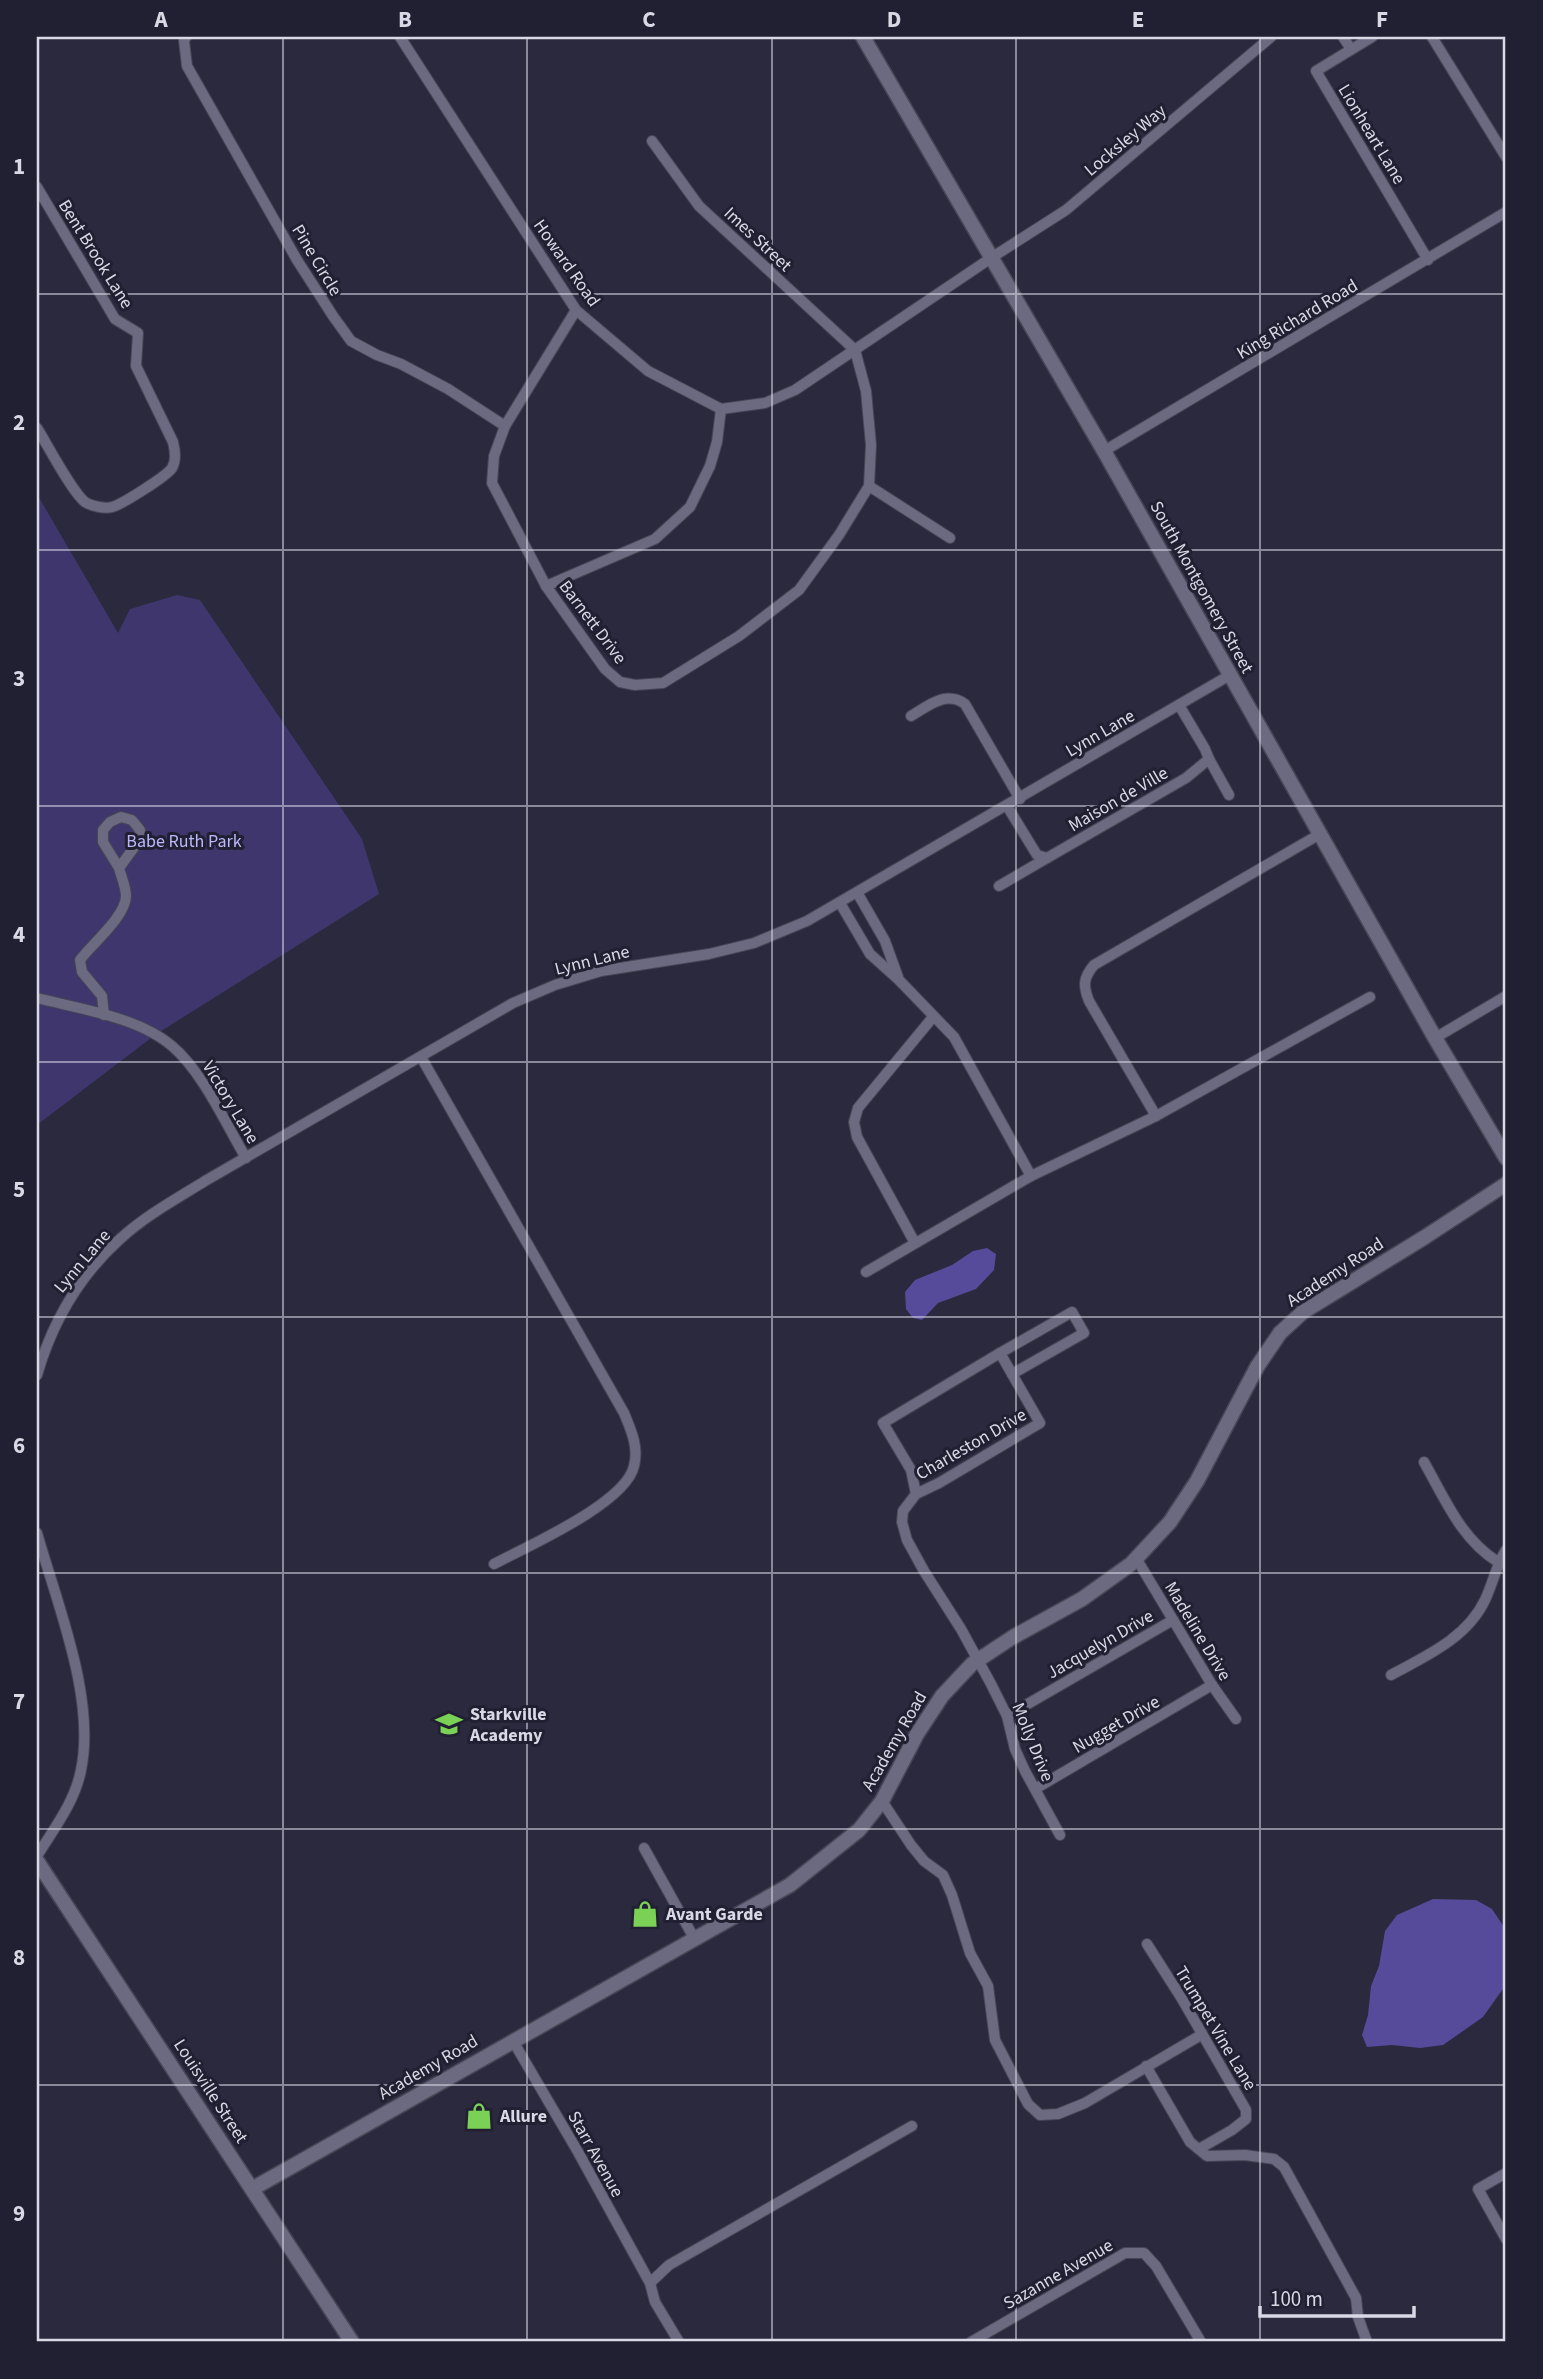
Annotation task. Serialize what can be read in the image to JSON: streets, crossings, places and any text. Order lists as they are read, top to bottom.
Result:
{
  "streets": {
    "street": [
      "Lionheart Lane",
      "Locksley Way",
      "Imes Street",
      "Bent Brook Lane",
      "Pine Circle",
      "Howard Road",
      "King Richard Road",
      "South Montgomery Street",
      "Barnett Drive",
      "Lynn Lane",
      "Maison de Ville",
      "Victory Lane",
      "Academy Road",
      "Charleston Drive",
      "Madeline Drive",
      "Jacquelyn Drive",
      "Nugget Drive",
      "Molly Drive",
      "Trumpet Vine Lane",
      "Louisville Street",
      "Starr Avenue",
      "Sazanne Avenue"
    ]
  },
  "crossings": [
    ["Lionheart Lane", "King Richard Road"],
    ["Locksley Way", "South Montgomery Street"],
    ["Imes Street", "Barnett Drive"],
    ["Pine Circle", "Barnett Drive"],
    ["Howard Road", "Barnett Drive"],
    ["King Richard Road", "South Montgomery Street"],
    ["South Montgomery Street", "Lynn Lane"],
    ["Lynn Lane", "Victory Lane"],
    ["Academy Road", "Charleston Drive"],
    ["Academy Road", "Madeline Drive"],
    ["Academy Road", "Molly Drive"],
    ["Academy Road", "Louisville Street"],
    ["Academy Road", "Starr Avenue"],
    ["Charleston Drive", "Molly Drive"],
    ["Madeline Drive", "Jacquelyn Drive"],
    ["Madeline Drive", "Nugget Drive"],
    ["Jacquelyn Drive", "Molly Drive"],
    ["Nugget Drive", "Molly Drive"]
  ],
  "parks": ["Babe Ruth Park"],
  "places": {
    "school or university": ["Starkville Academy"],
    "shop": ["Avant Garde", "Allure"]
  },
  "scale_bar": "100 m",
  "grid": {
    "columns": [
      "A",
      "B",
      "C",
      "D",
      "E",
      "F"
    ],
    "rows": [
      "1",
      "2",
      "3",
      "4",
      "5",
      "6",
      "7",
      "8",
      "9"
    ]
  }
}
